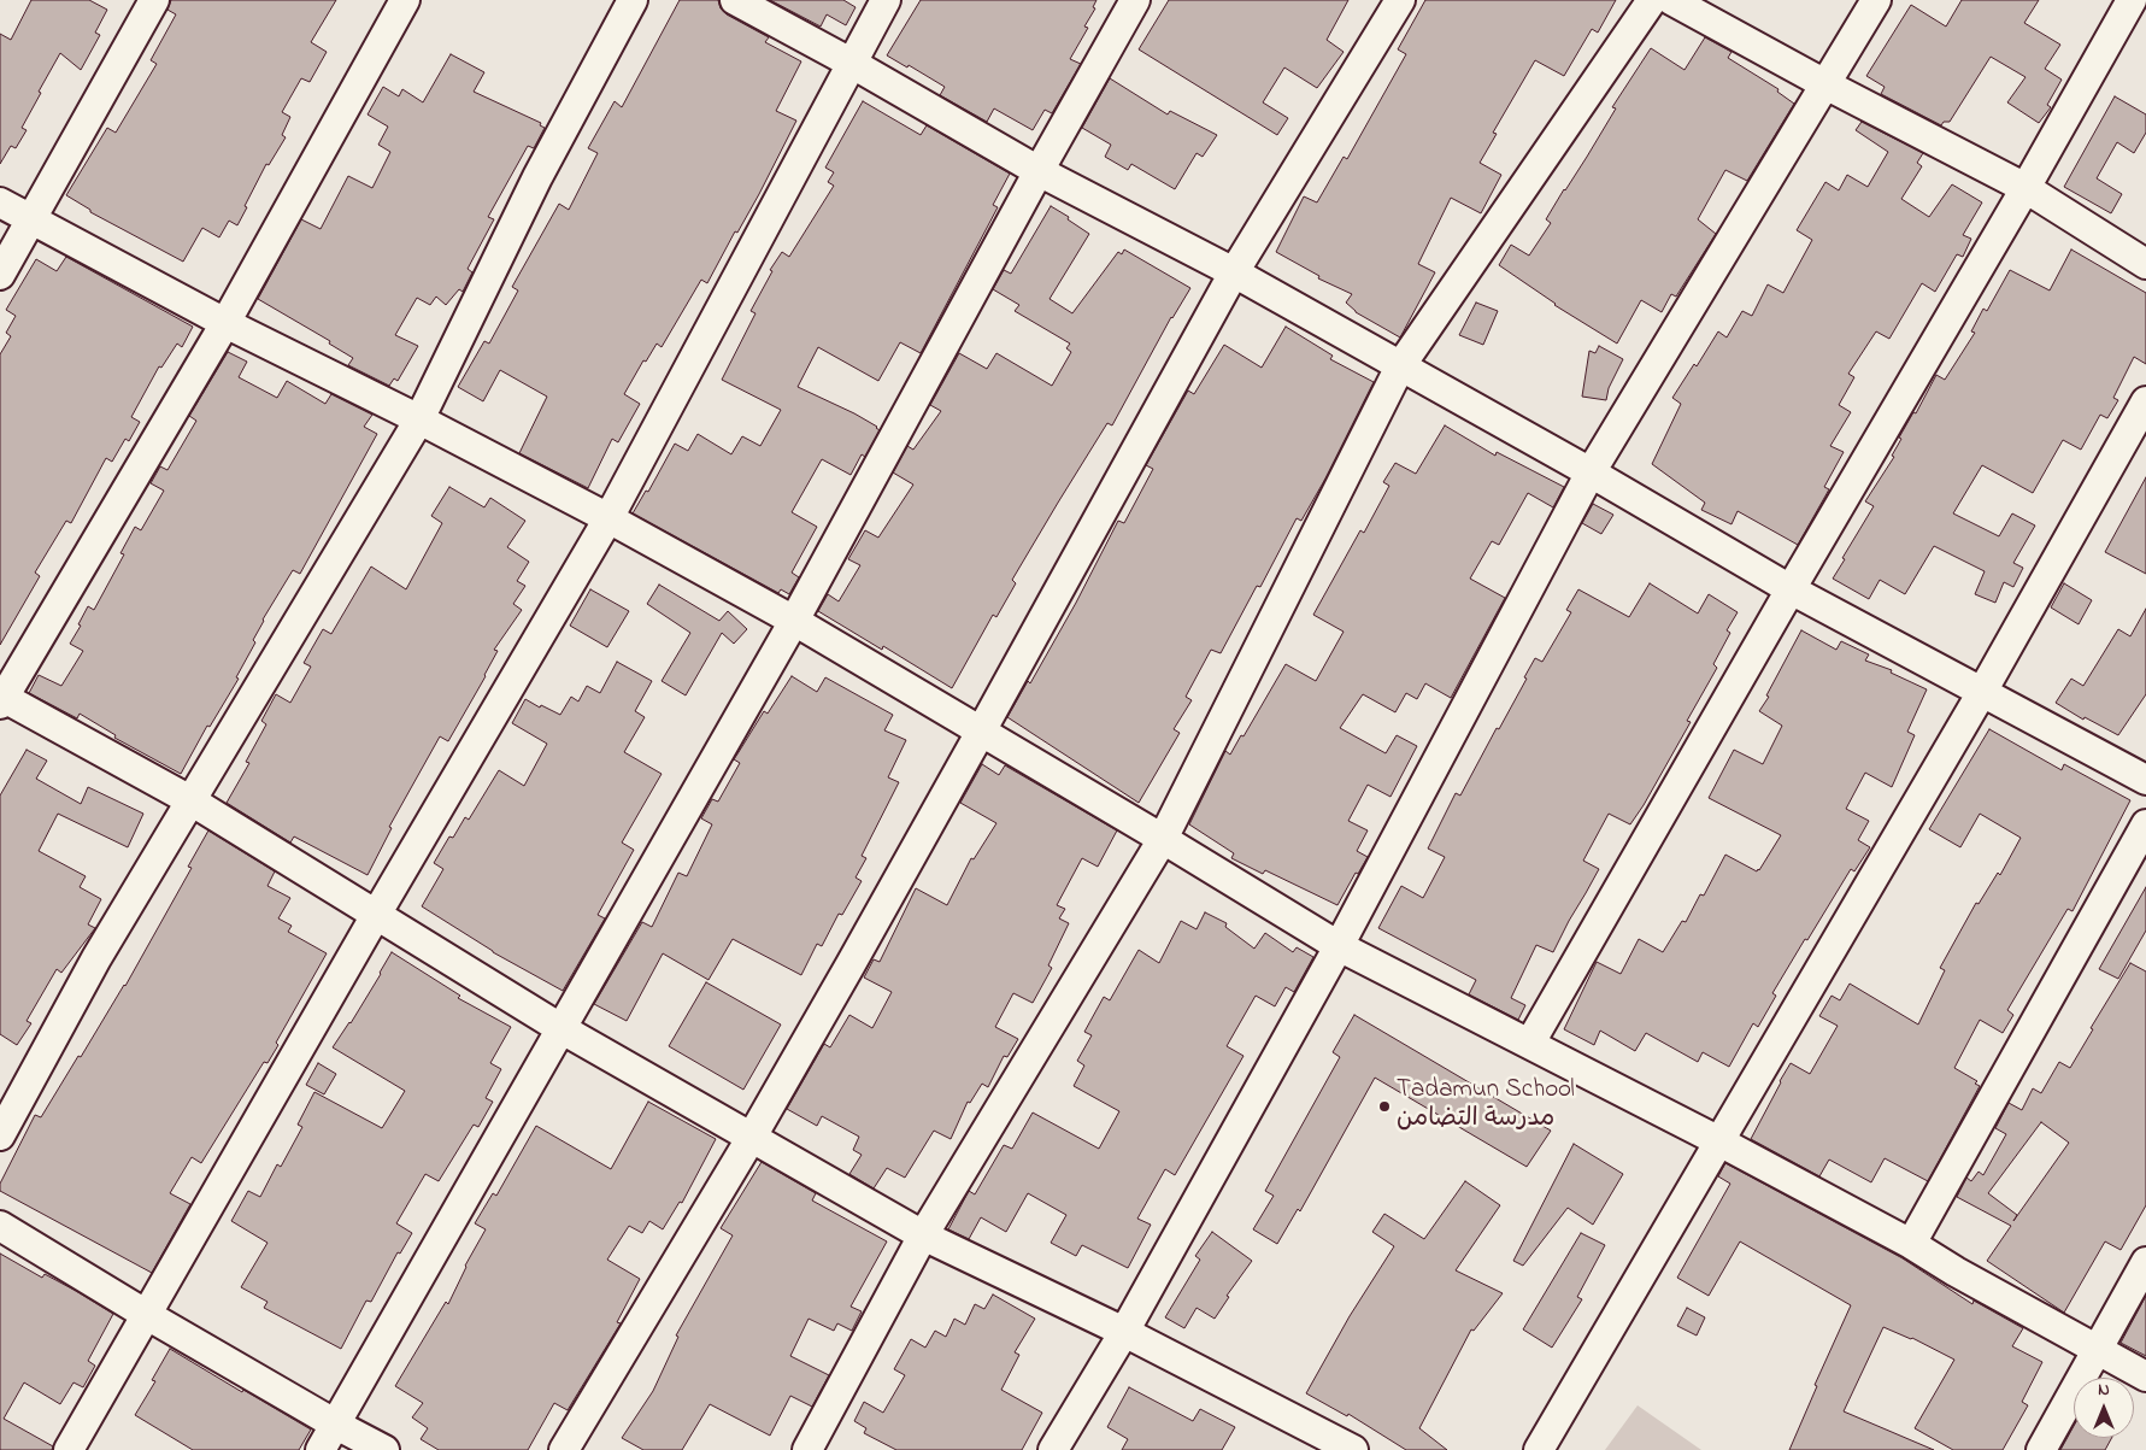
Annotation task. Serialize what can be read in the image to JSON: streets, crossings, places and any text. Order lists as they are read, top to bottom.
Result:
{
  "places": ["Tadamun School مدرسة التضامن"],
  "north": "top"
}
